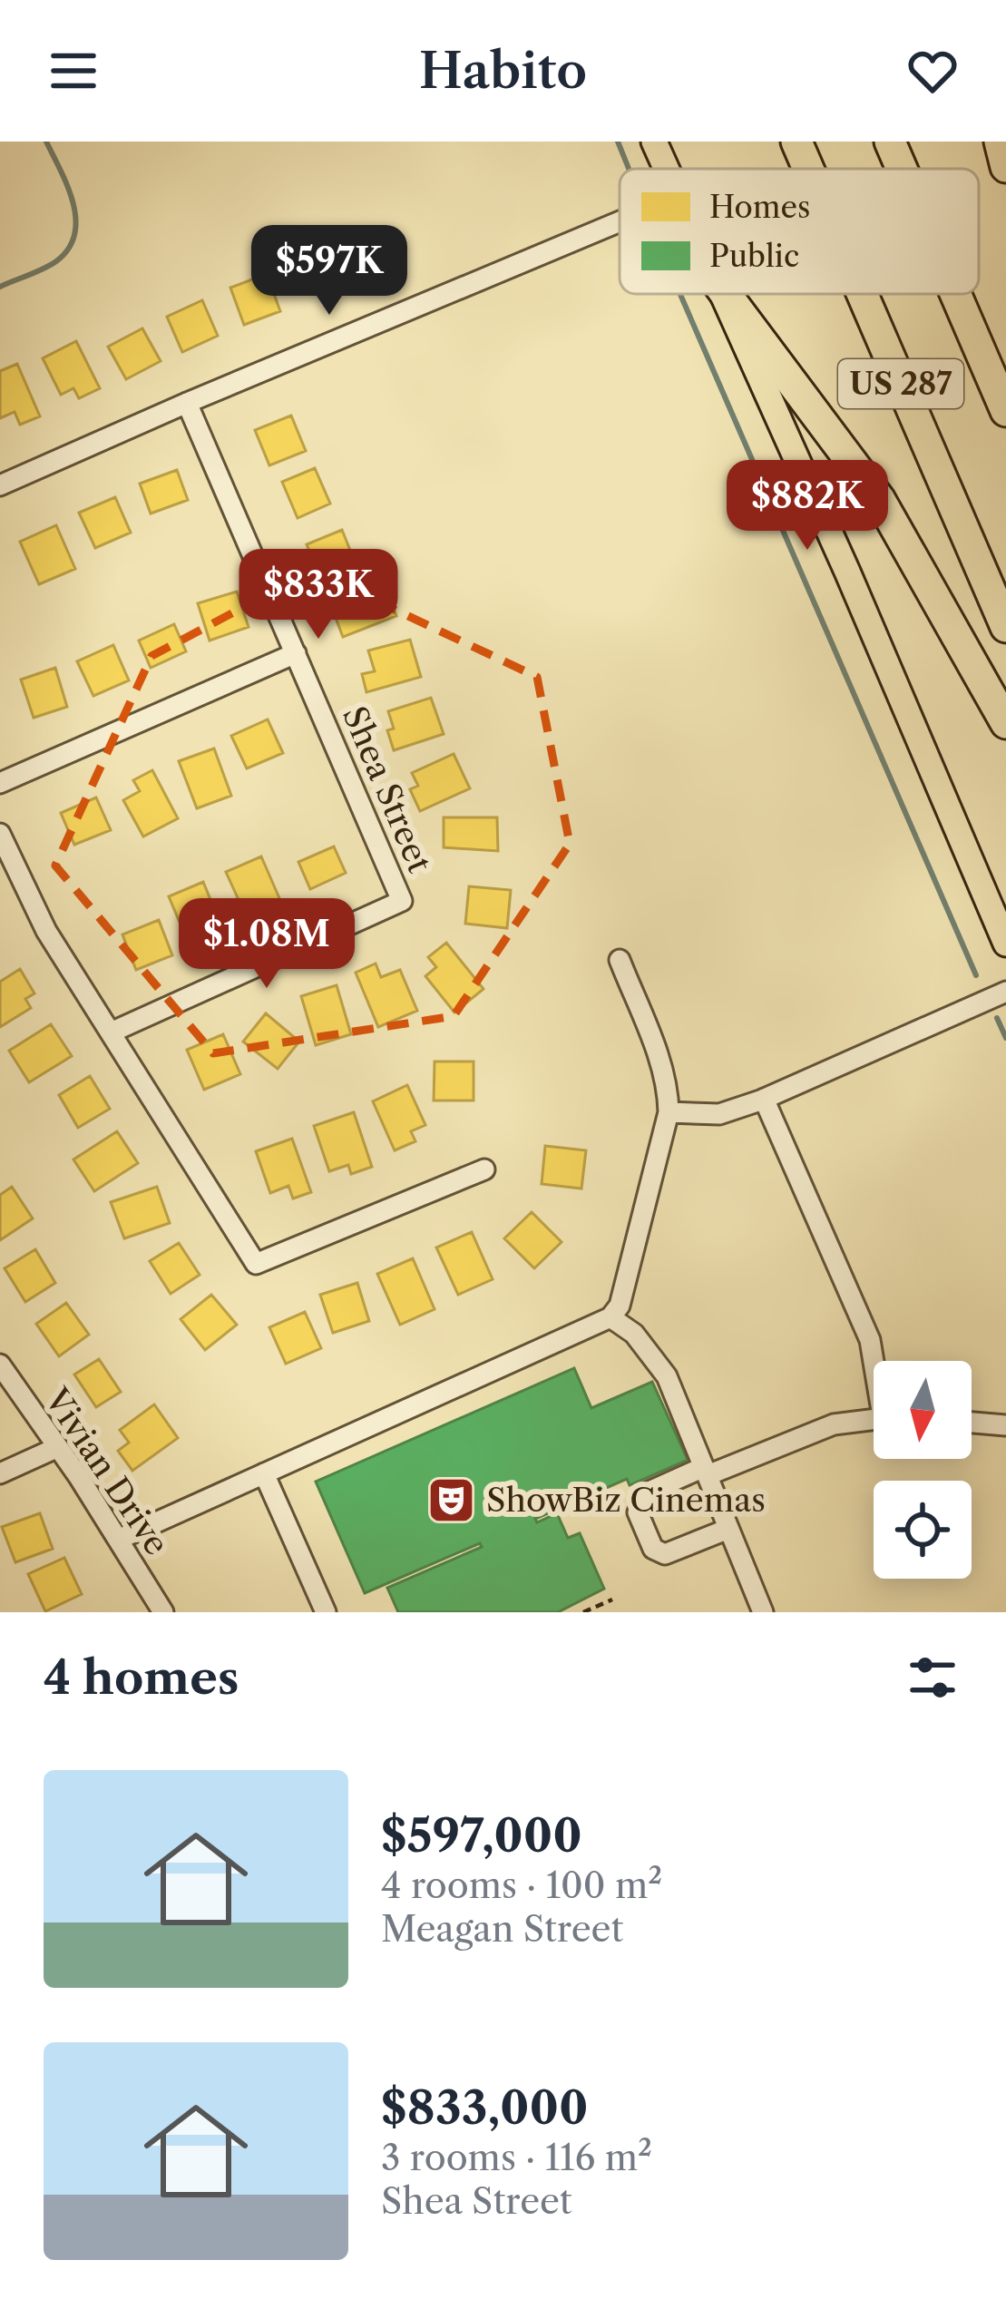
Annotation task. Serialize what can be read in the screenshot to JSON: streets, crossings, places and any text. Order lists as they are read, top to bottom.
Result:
{
  "streets": {
    "highway": ["US 287"],
    "street": ["Shea Street", "Vivian Drive"]
  },
  "places": {
    "theatre": ["ShowBiz Cinemas"]
  },
  "legend": ["Homes", "Public"],
  "north": "bottom",
  "page": {
    "header": "Habito",
    "price": [
      "$597K",
      "$882K",
      "$833K",
      "$1.08M"
    ],
    "heading": "4 homes",
    "list": [
      {
        "name": "$597,000",
        "note": "4 rooms · 100 m² · Meagan Street"
      },
      {
        "name": "$833,000",
        "note": "3 rooms · 116 m² · Shea Street"
      }
    ]
  }
}
